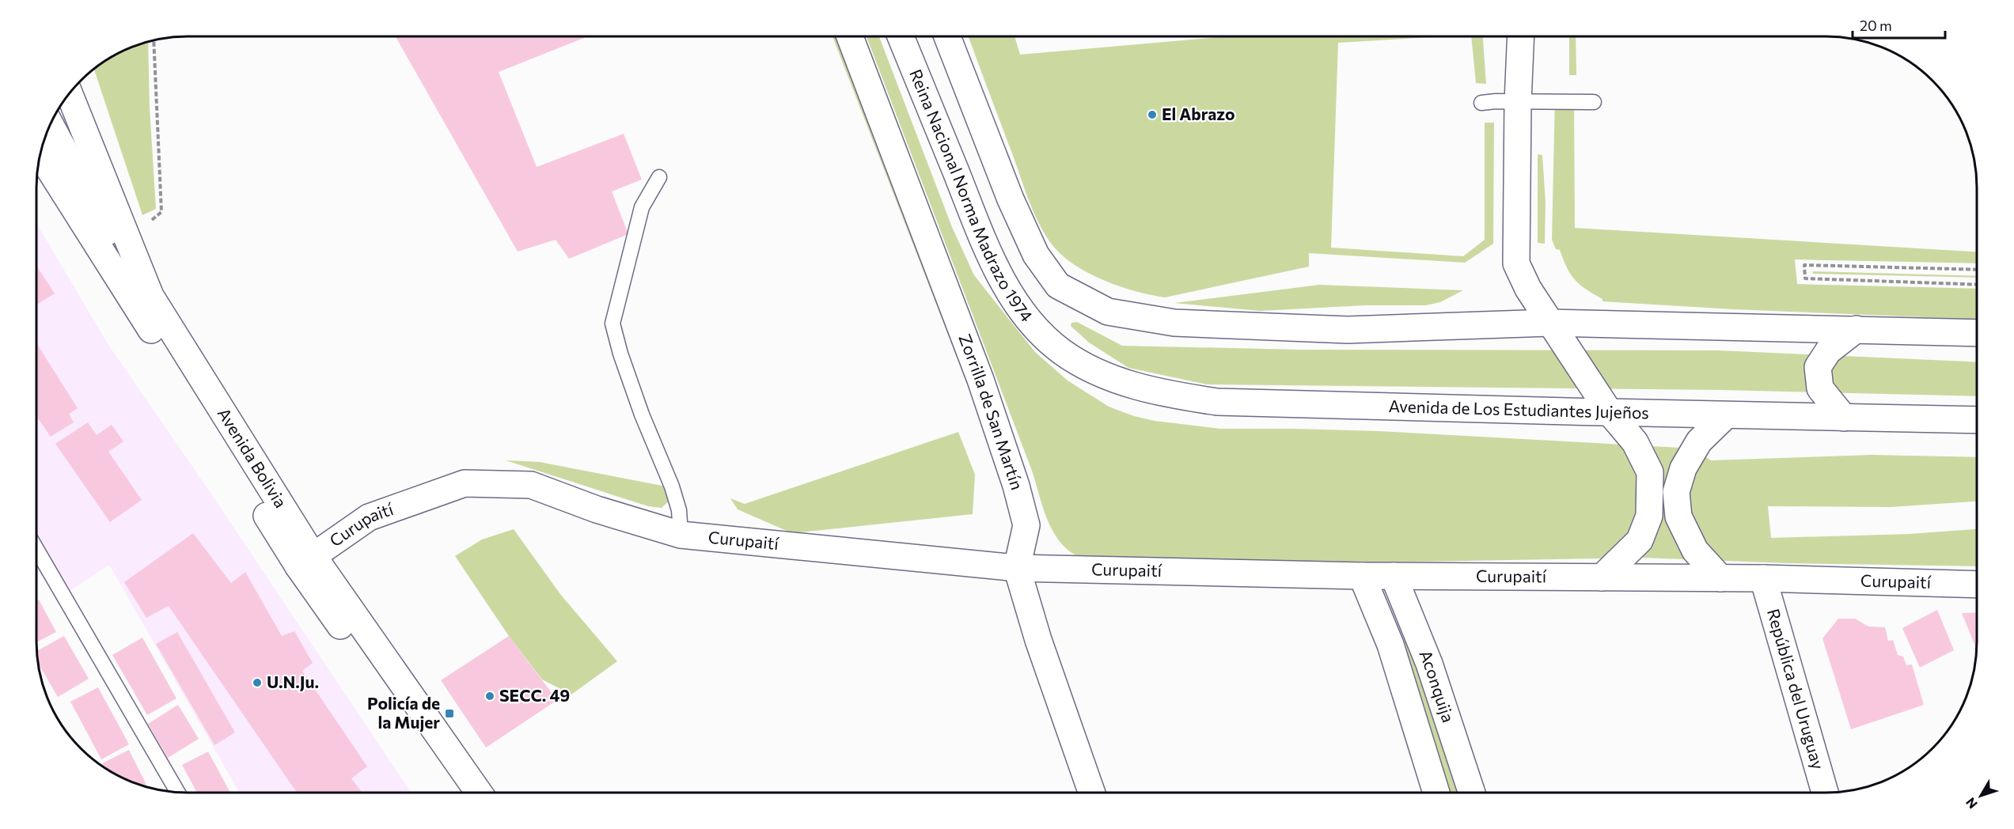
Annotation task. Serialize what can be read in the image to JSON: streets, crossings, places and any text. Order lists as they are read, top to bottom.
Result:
{
  "streets": {
    "street": [
      "Reina Nacional Norma Madrazo 1974",
      "Avenida de Los Estudiantes Jujeños",
      "Zorrilla de San Martín",
      "Avenida Bolivia",
      "Curupaití",
      "Aconquija",
      "República del Uruguay"
    ]
  },
  "crossings": [
    ["Reina Nacional Norma Madrazo 1974", "Avenida de Los Estudiantes Jujeños"],
    ["Zorrilla de San Martín", "Curupaití"],
    ["Avenida Bolivia", "Curupaití"],
    ["Curupaití", "Aconquija"],
    ["Curupaití", "República del Uruguay"]
  ],
  "places": {
    "other": ["El Abrazo", "U.N.Ju.", "SECC. 49"],
    "transit": ["Policía de la Mujer"]
  },
  "scale_bar": "20 m",
  "north": "bottom left"
}
